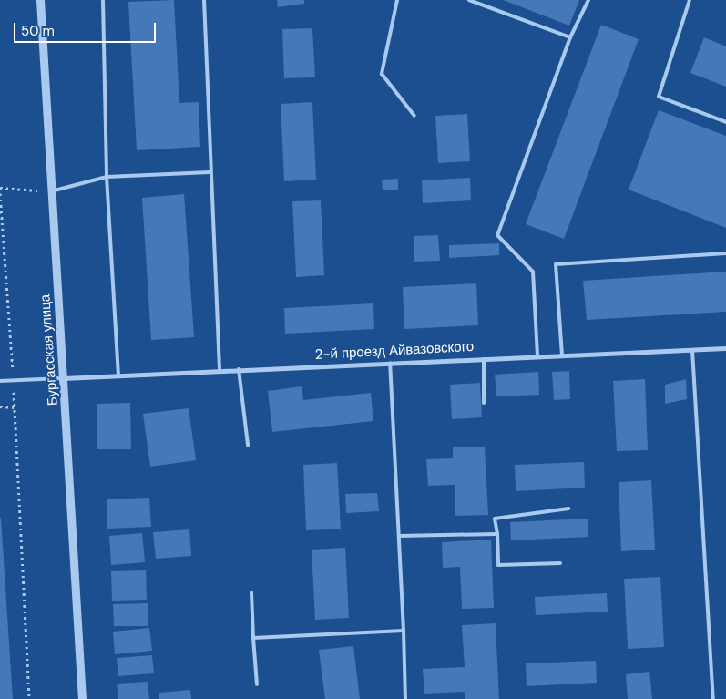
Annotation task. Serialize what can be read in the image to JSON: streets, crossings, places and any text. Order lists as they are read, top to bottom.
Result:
{
  "streets": {
    "street": ["Бургасская улица", "2-й проезд Айвазовского"]
  },
  "crossings": [
    ["Бургасская улица", "2-й проезд Айвазовского"]
  ],
  "scale_bar": "50 m"
}
